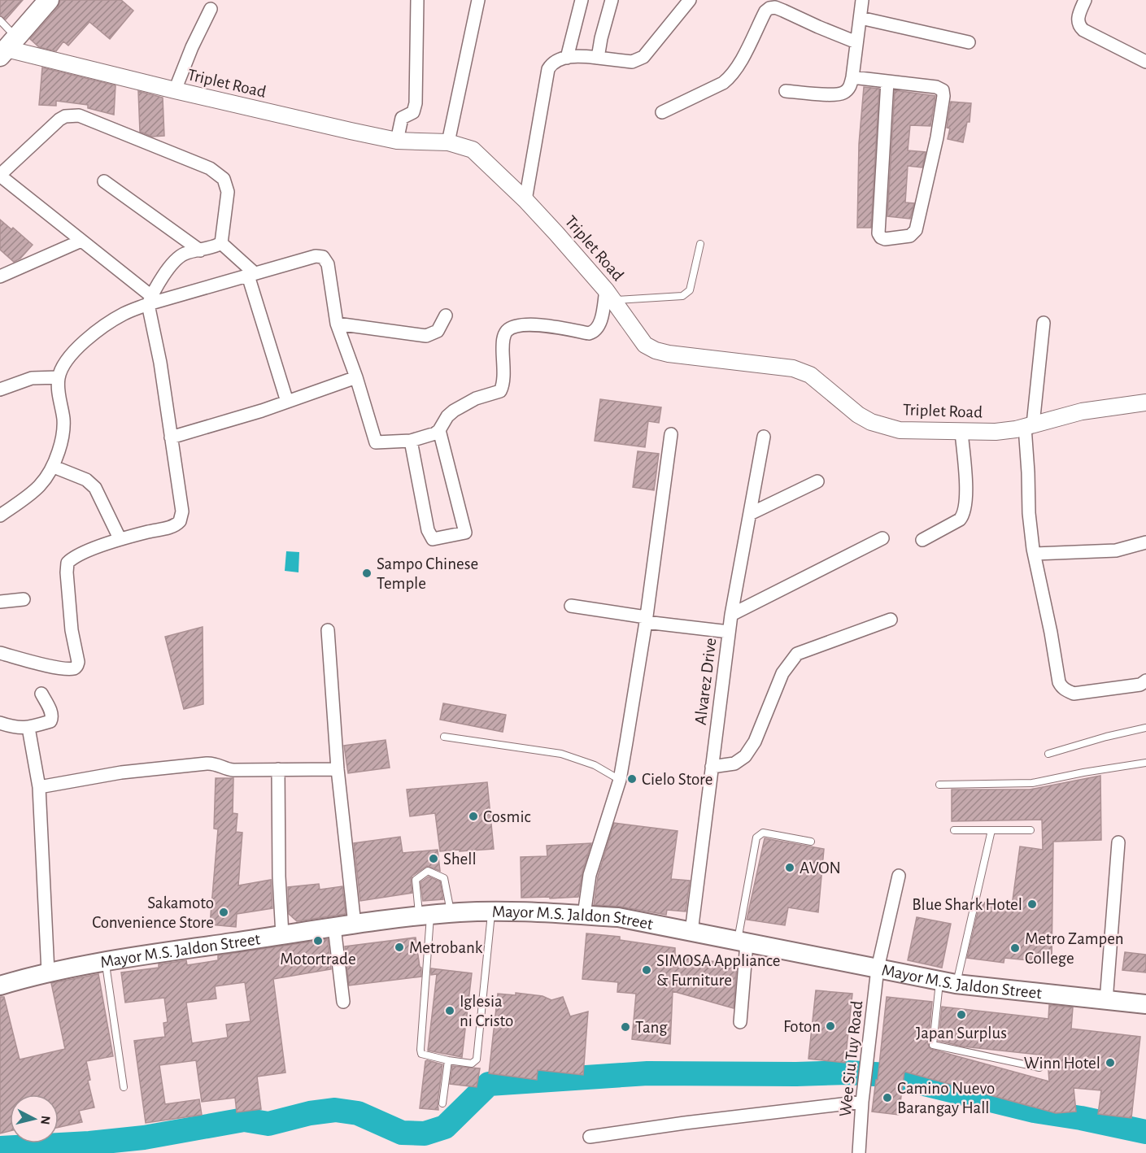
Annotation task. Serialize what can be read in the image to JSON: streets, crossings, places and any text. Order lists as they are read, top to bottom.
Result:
{
  "streets": {
    "main road": ["Mayor M.S. Jaldon Street"],
    "street": ["Triplet Road", "Alvarez Drive", "Wee Siu Tuy Road"]
  },
  "crossings": [
    ["Alvarez Drive", "Mayor M.S. Jaldon Street"],
    ["Mayor M.S. Jaldon Street", "Wee Siu Tuy Road"]
  ],
  "places": [
    "Sampo Chinese Temple",
    "Cielo Store",
    "Cosmic",
    "Shell",
    "AVON",
    "Blue Shark Hotel",
    "Sakamoto Convenience Store",
    "Motortrade",
    "Metrobank",
    "Metro Zampen College",
    "SIMOSA Appliance & Furniture",
    "Iglesia ni Cristo",
    "Japan Surplus",
    "Foton",
    "Tang",
    "Winn Hotel",
    "Camino Nuevo Barangay Hall"
  ],
  "north": "right"
}
